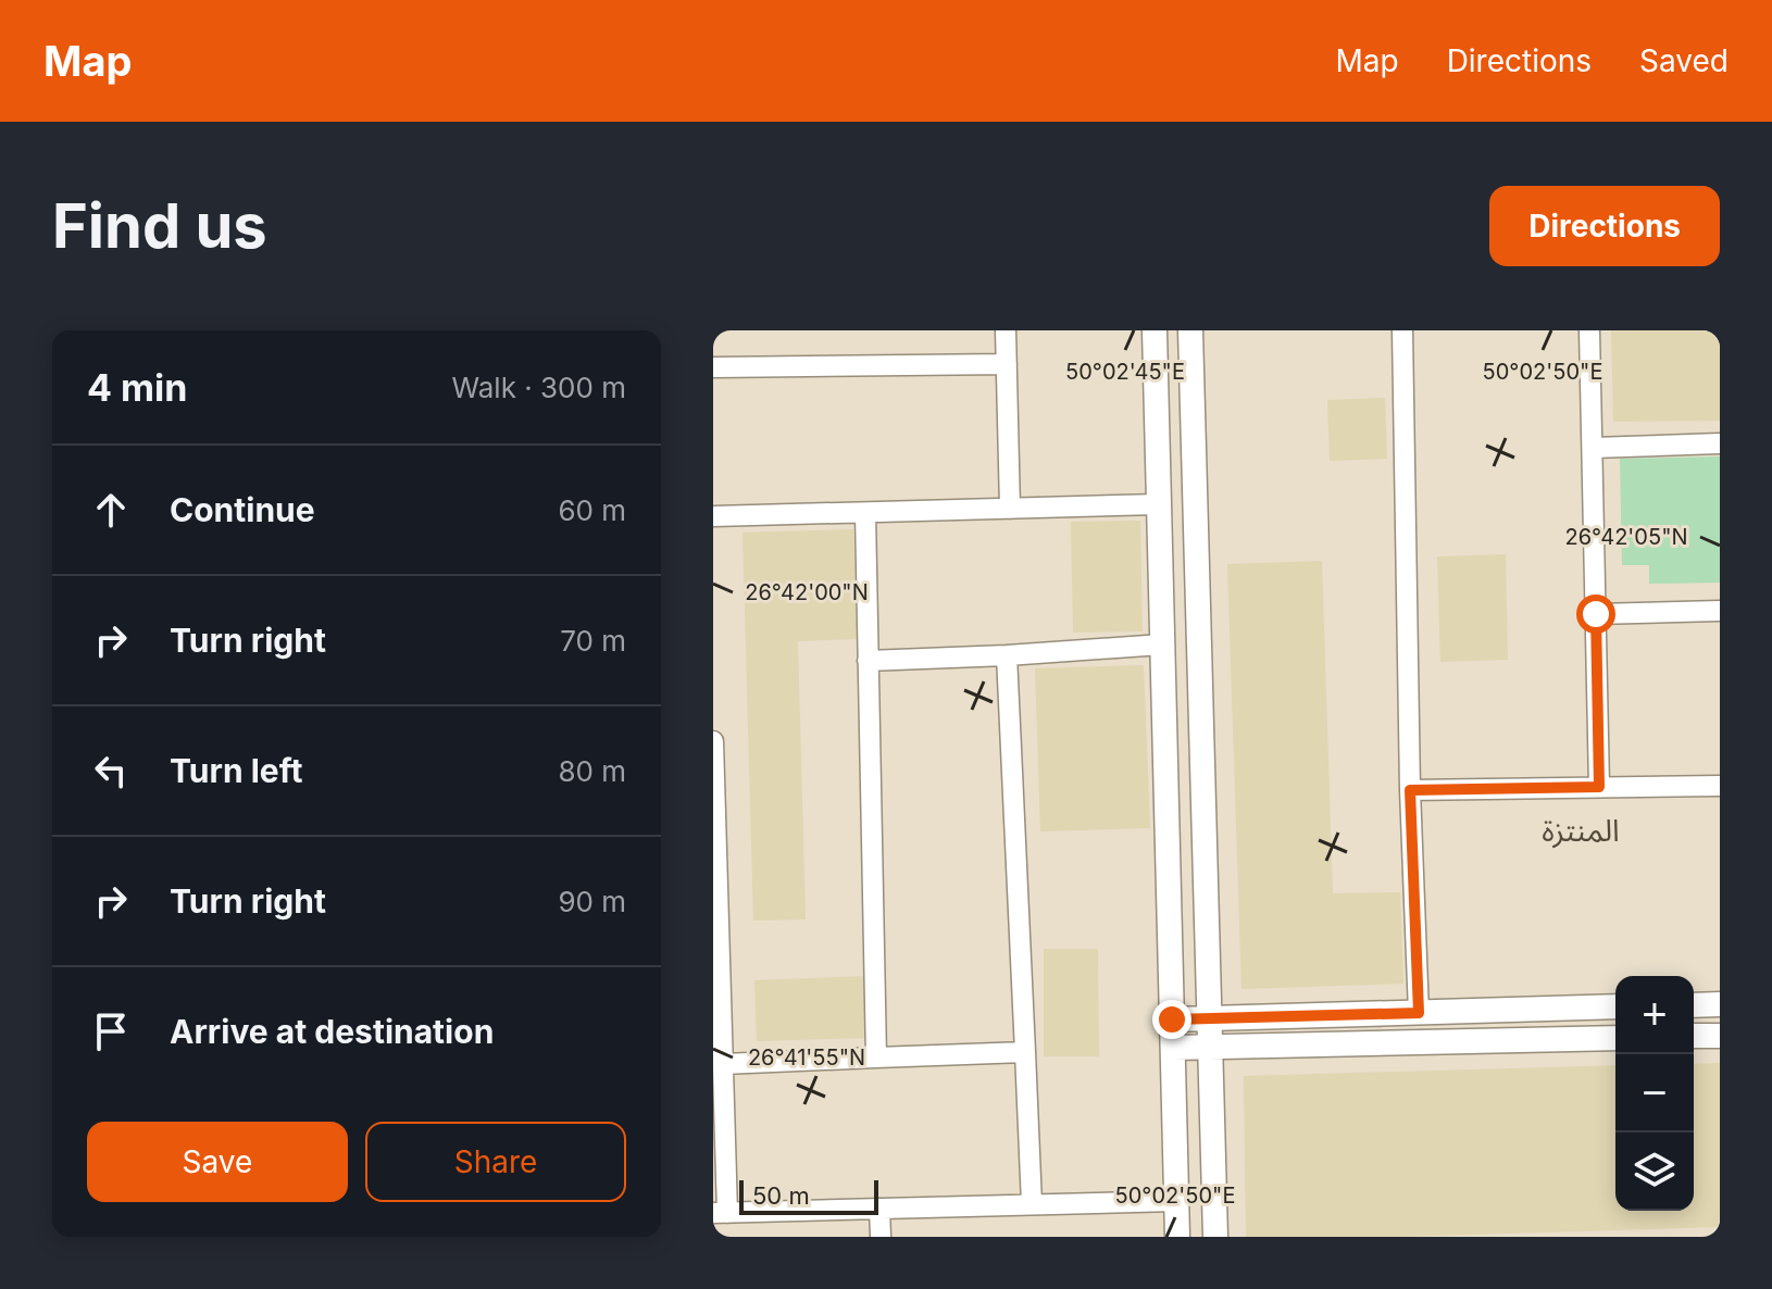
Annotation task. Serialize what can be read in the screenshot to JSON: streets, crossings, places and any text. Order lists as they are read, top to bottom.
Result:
{
  "districts": ["المنتزة"],
  "scale_bar": "50 m",
  "page": {
    "header": "Map",
    "nav": ["Map", "Directions", "Saved"],
    "buttons": [
      "Directions",
      ["Save", "Share"]
    ],
    "title": "Find us",
    "heading": ["4 min", "Walk · 300 m"],
    "list": [
      ["Continue", "60 m"],
      ["Turn right", "70 m"],
      ["Turn left", "80 m"],
      ["Turn right", "90 m"],
      "Arrive at destination"
    ],
    "map_buttons": ["+", "−"],
    "scale": "50 m"
  },
  "coordinates": [
    "50°02'45\"E",
    "50°02'50\"E",
    "26°42'05\"N",
    "26°42'00\"N",
    "26°41'55\"N"
  ]
}
